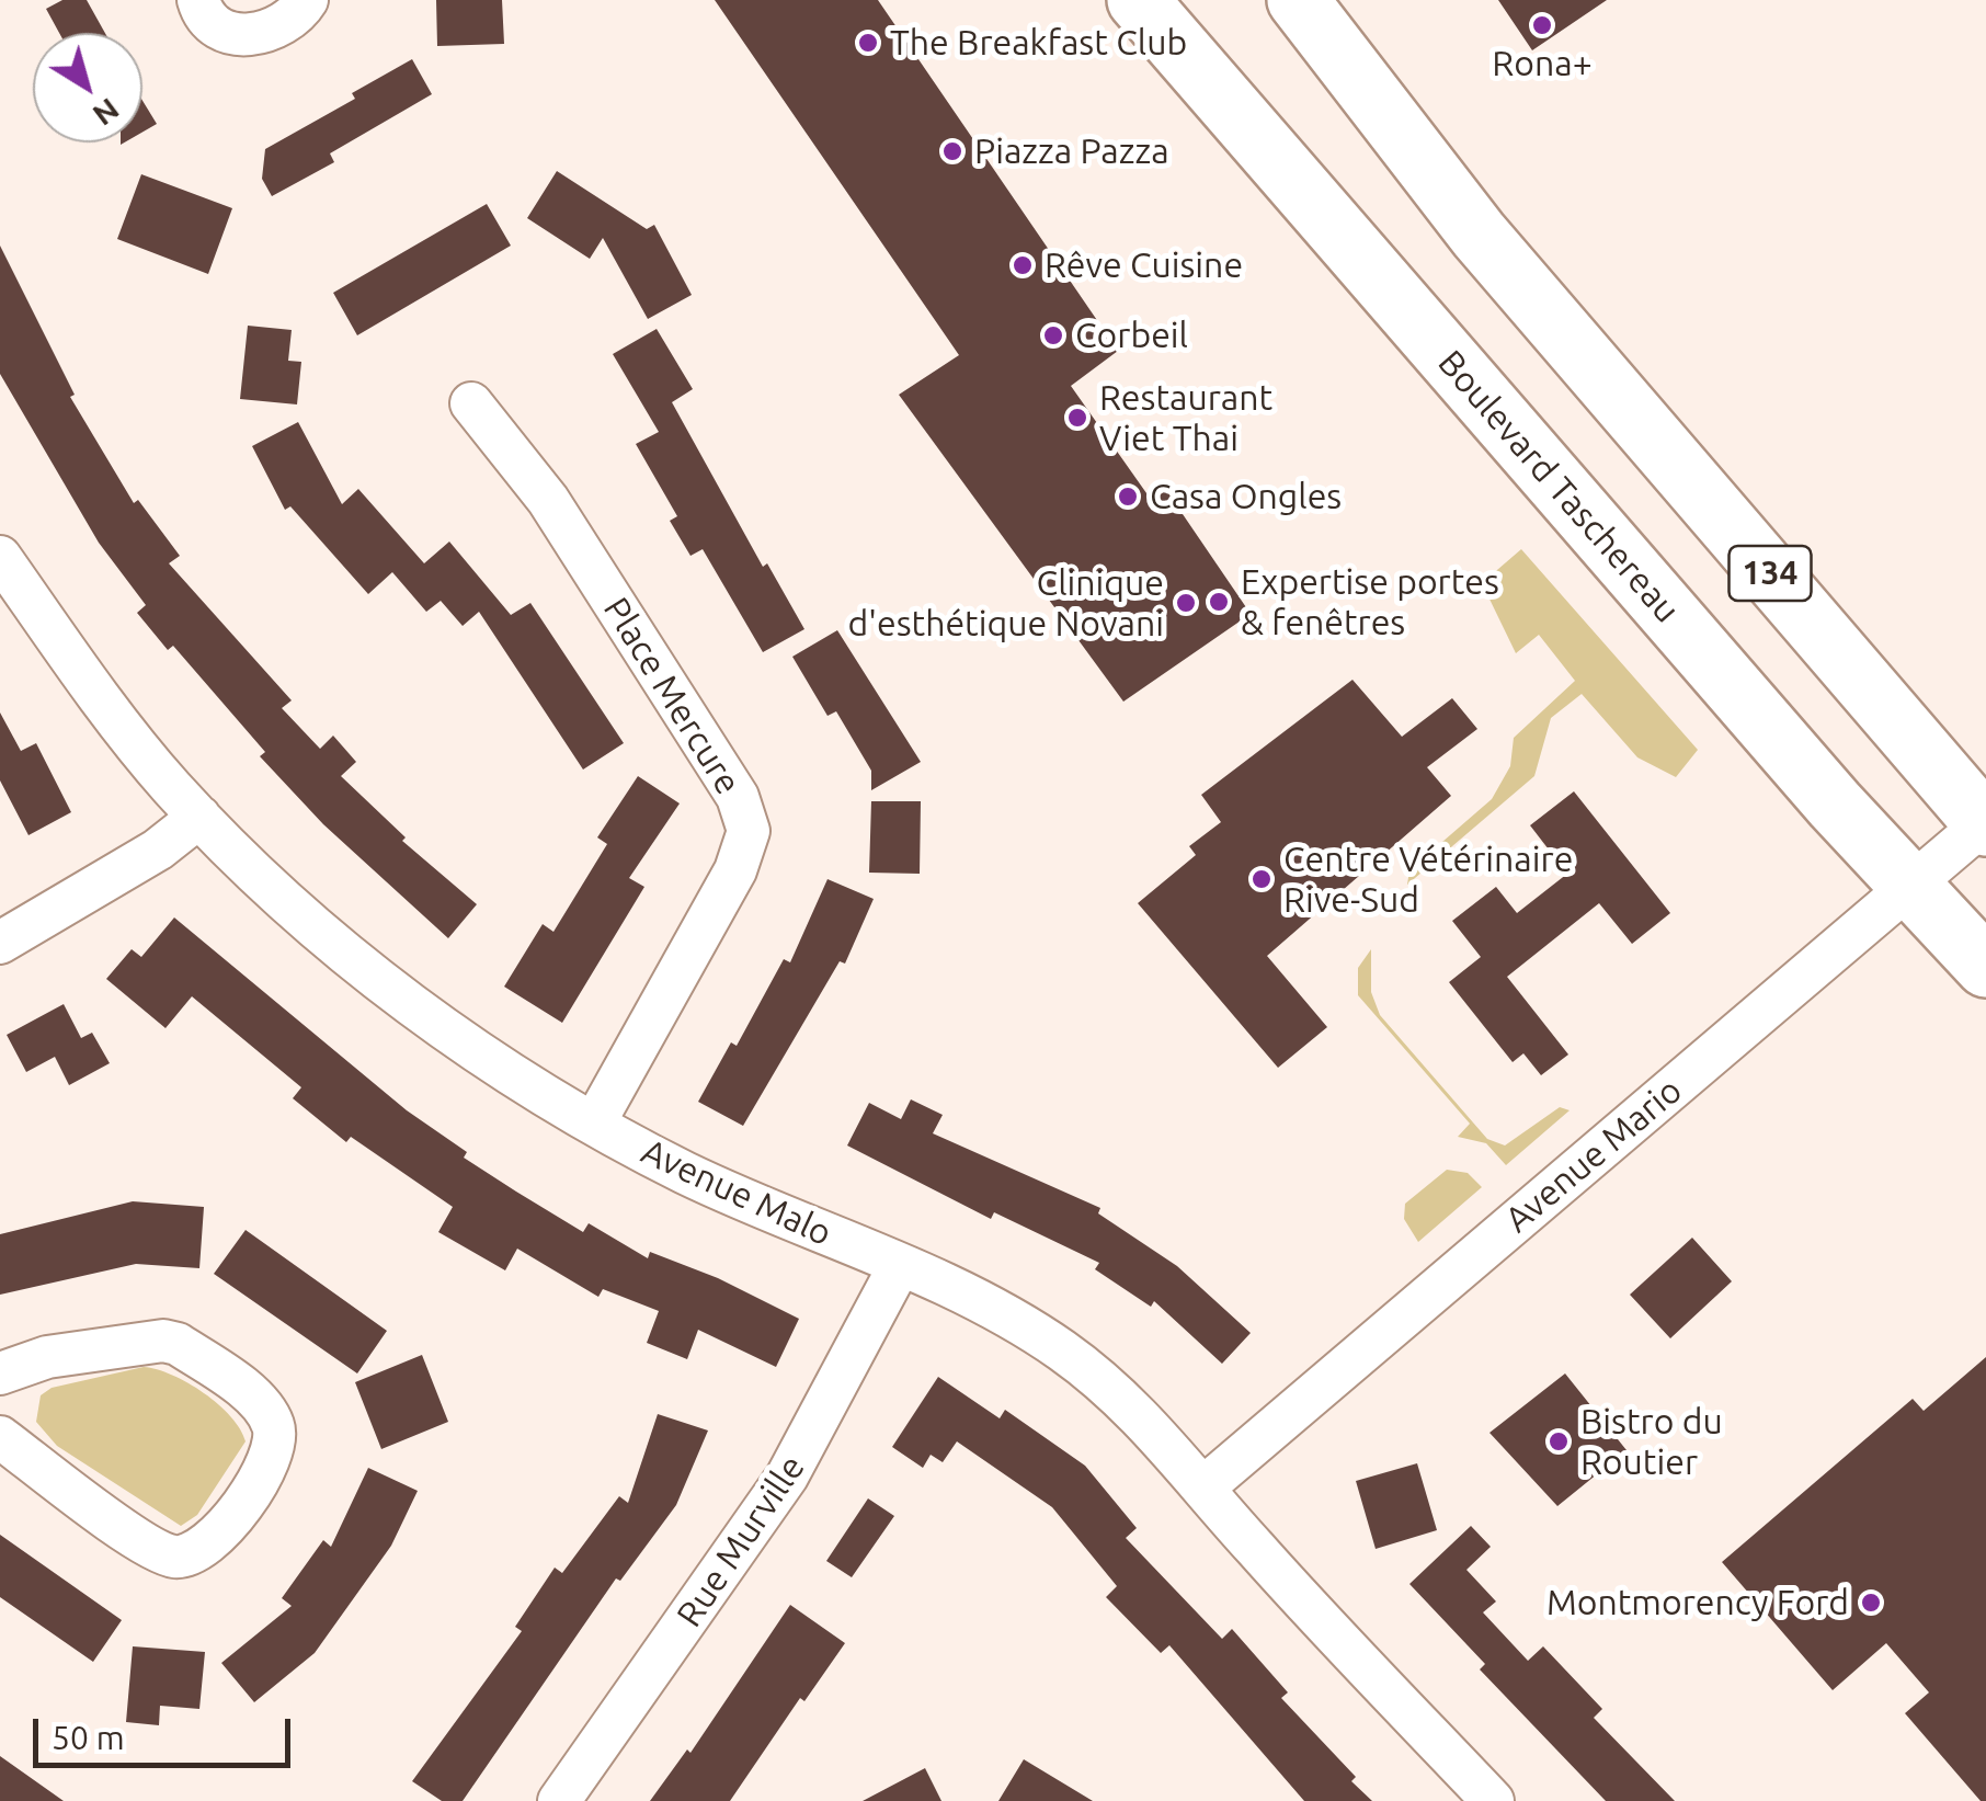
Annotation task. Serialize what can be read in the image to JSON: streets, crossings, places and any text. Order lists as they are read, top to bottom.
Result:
{
  "streets": {
    "main road": ["Boulevard Taschereau", "134"],
    "street": [
      "Place Mercure",
      "Avenue Mario",
      "Avenue Malo",
      "Rue Murville"
    ]
  },
  "crossings": [
    ["Boulevard Taschereau", "Avenue Mario"],
    ["134", "Avenue Mario"],
    ["Place Mercure", "Avenue Malo"],
    ["Avenue Mario", "Avenue Malo"],
    ["Avenue Malo", "Rue Murville"]
  ],
  "places": [
    "Rona+",
    "The Breakfast Club",
    "Piazza Pazza",
    "Rêve Cuisine",
    "Corbeil",
    "Restaurant Viet Thai",
    "Casa Ongles",
    "Expertise portes & fenêtres",
    "Clinique d'esthétique Novani",
    "Centre Vétérinaire Rive-Sud",
    "Bistro du Routier",
    "Montmorency Ford"
  ],
  "scale_bar": "50 m",
  "north": "bottom right"
}
